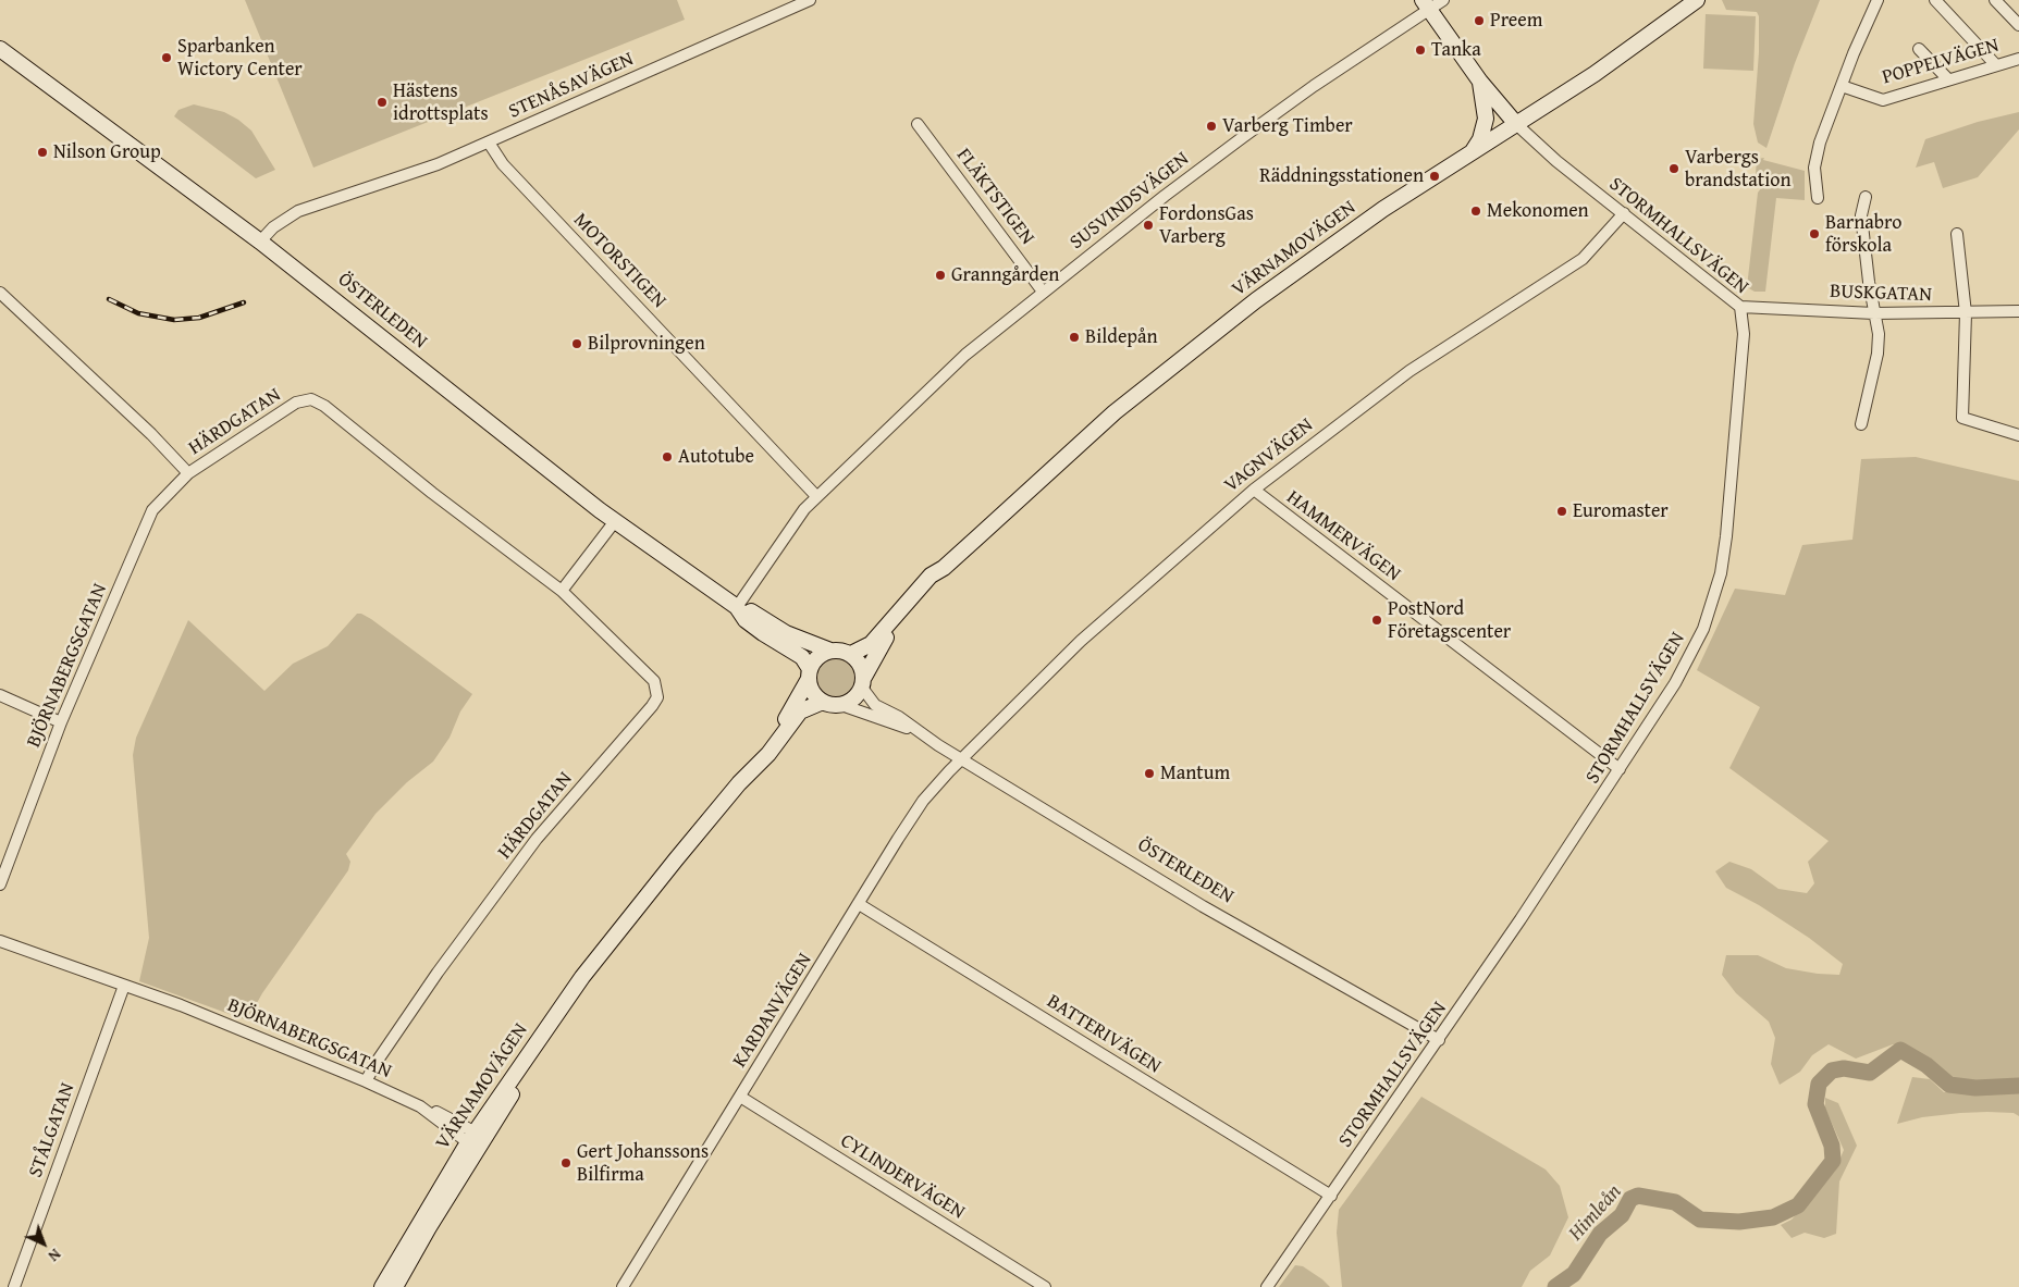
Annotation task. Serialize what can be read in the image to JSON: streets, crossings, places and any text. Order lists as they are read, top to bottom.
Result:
{
  "streets": {
    "main road": ["VÄRNAMOVÄGEN", "ÖSTERLEDEN"],
    "street": [
      "POPPELVÄGEN",
      "STENÅSAVÄGEN",
      "FLÄKTSTIGEN",
      "SUSVINDSVÄGEN",
      "STORMHALLSVÄGEN",
      "MOTORSTIGEN",
      "BUSKGATAN",
      "HÄRDGATAN",
      "VAGNVÄGEN",
      "HAMMERVÄGEN",
      "BJÖRNABERGSGATAN",
      "KARDANVÄGEN",
      "BATTERIVÄGEN",
      "STÅLGATAN",
      "CYLINDERVÄGEN"
    ]
  },
  "crossings": [
    ["STENÅSAVÄGEN", "MOTORSTIGEN"],
    ["STENÅSAVÄGEN", "ÖSTERLEDEN"],
    ["FLÄKTSTIGEN", "SUSVINDSVÄGEN"],
    ["SUSVINDSVÄGEN", "MOTORSTIGEN"],
    ["SUSVINDSVÄGEN", "ÖSTERLEDEN"],
    ["STORMHALLSVÄGEN", "VÄRNAMOVÄGEN"],
    ["STORMHALLSVÄGEN", "BUSKGATAN"],
    ["STORMHALLSVÄGEN", "ÖSTERLEDEN"],
    ["STORMHALLSVÄGEN", "VAGNVÄGEN"],
    ["STORMHALLSVÄGEN", "HAMMERVÄGEN"],
    ["STORMHALLSVÄGEN", "BATTERIVÄGEN"],
    ["VÄRNAMOVÄGEN", "ÖSTERLEDEN"],
    ["VÄRNAMOVÄGEN", "BJÖRNABERGSGATAN"],
    ["ÖSTERLEDEN", "VAGNVÄGEN"],
    ["ÖSTERLEDEN", "KARDANVÄGEN"],
    ["HÄRDGATAN", "BJÖRNABERGSGATAN"],
    ["VAGNVÄGEN", "HAMMERVÄGEN"],
    ["VAGNVÄGEN", "KARDANVÄGEN"],
    ["BJÖRNABERGSGATAN", "STÅLGATAN"],
    ["KARDANVÄGEN", "BATTERIVÄGEN"],
    ["KARDANVÄGEN", "CYLINDERVÄGEN"]
  ],
  "water": ["Himleån"],
  "places": [
    "Preem",
    "Tanka",
    "Sparbanken Wictory Center",
    "Hästens idrottsplats",
    "Varberg Timber",
    "Nilson Group",
    "Varbergs brandstation",
    "Räddningsstationen",
    "Mekonomen",
    "FordonsGas Varberg",
    "Barnabro förskola",
    "Granngården",
    "Bildepån",
    "Bilprovningen",
    "Autotube",
    "Euromaster",
    "PostNord Företagscenter",
    "Mantum",
    "Gert Johanssons Bilfirma"
  ],
  "north": "bottom right"
}
